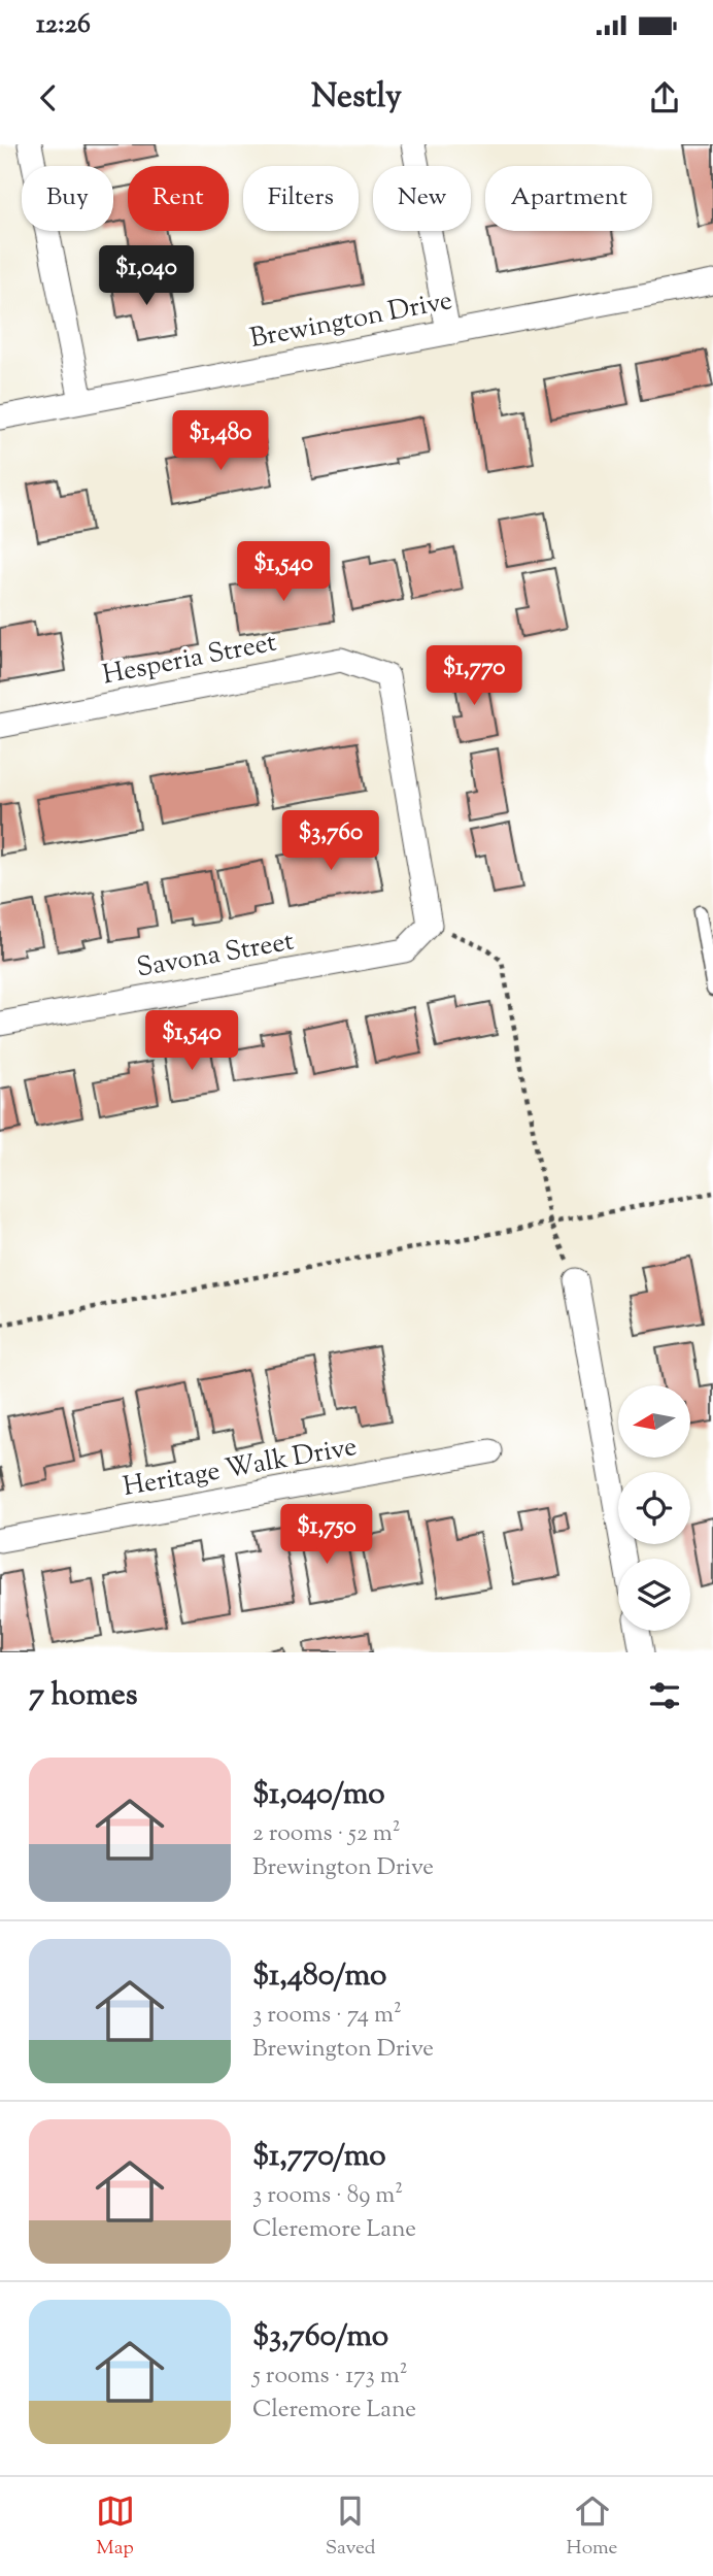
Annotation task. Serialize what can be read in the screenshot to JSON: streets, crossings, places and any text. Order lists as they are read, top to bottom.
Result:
{
  "streets": {
    "street": [
      "Brewington Drive",
      "Hesperia Street",
      "Savona Street",
      "Heritage Walk Drive"
    ]
  },
  "crossings": [
    ["Hesperia Street", "Savona Street"]
  ],
  "north": "left",
  "page": {
    "status": "12:26",
    "header": "Nestly",
    "chip": [
      "Buy",
      "Rent",
      "Filters",
      "New",
      "Apartment"
    ],
    "price": [
      "$1,040",
      "$1,480",
      "$1,540",
      "$1,770",
      "$3,760",
      "$1,540",
      "$1,750"
    ],
    "heading": "7 homes",
    "list": [
      {
        "name": "$1,040/mo",
        "note": "2 rooms · 52 m² · Brewington Drive"
      },
      {
        "name": "$1,480/mo",
        "note": "3 rooms · 74 m² · Brewington Drive"
      },
      {
        "name": "$1,770/mo",
        "note": "3 rooms · 89 m² · Cleremore Lane"
      },
      {
        "name": "$3,760/mo",
        "note": "5 rooms · 173 m² · Cleremore Lane"
      }
    ],
    "tabs": ["Map", "Saved", "Home"]
  }
}
